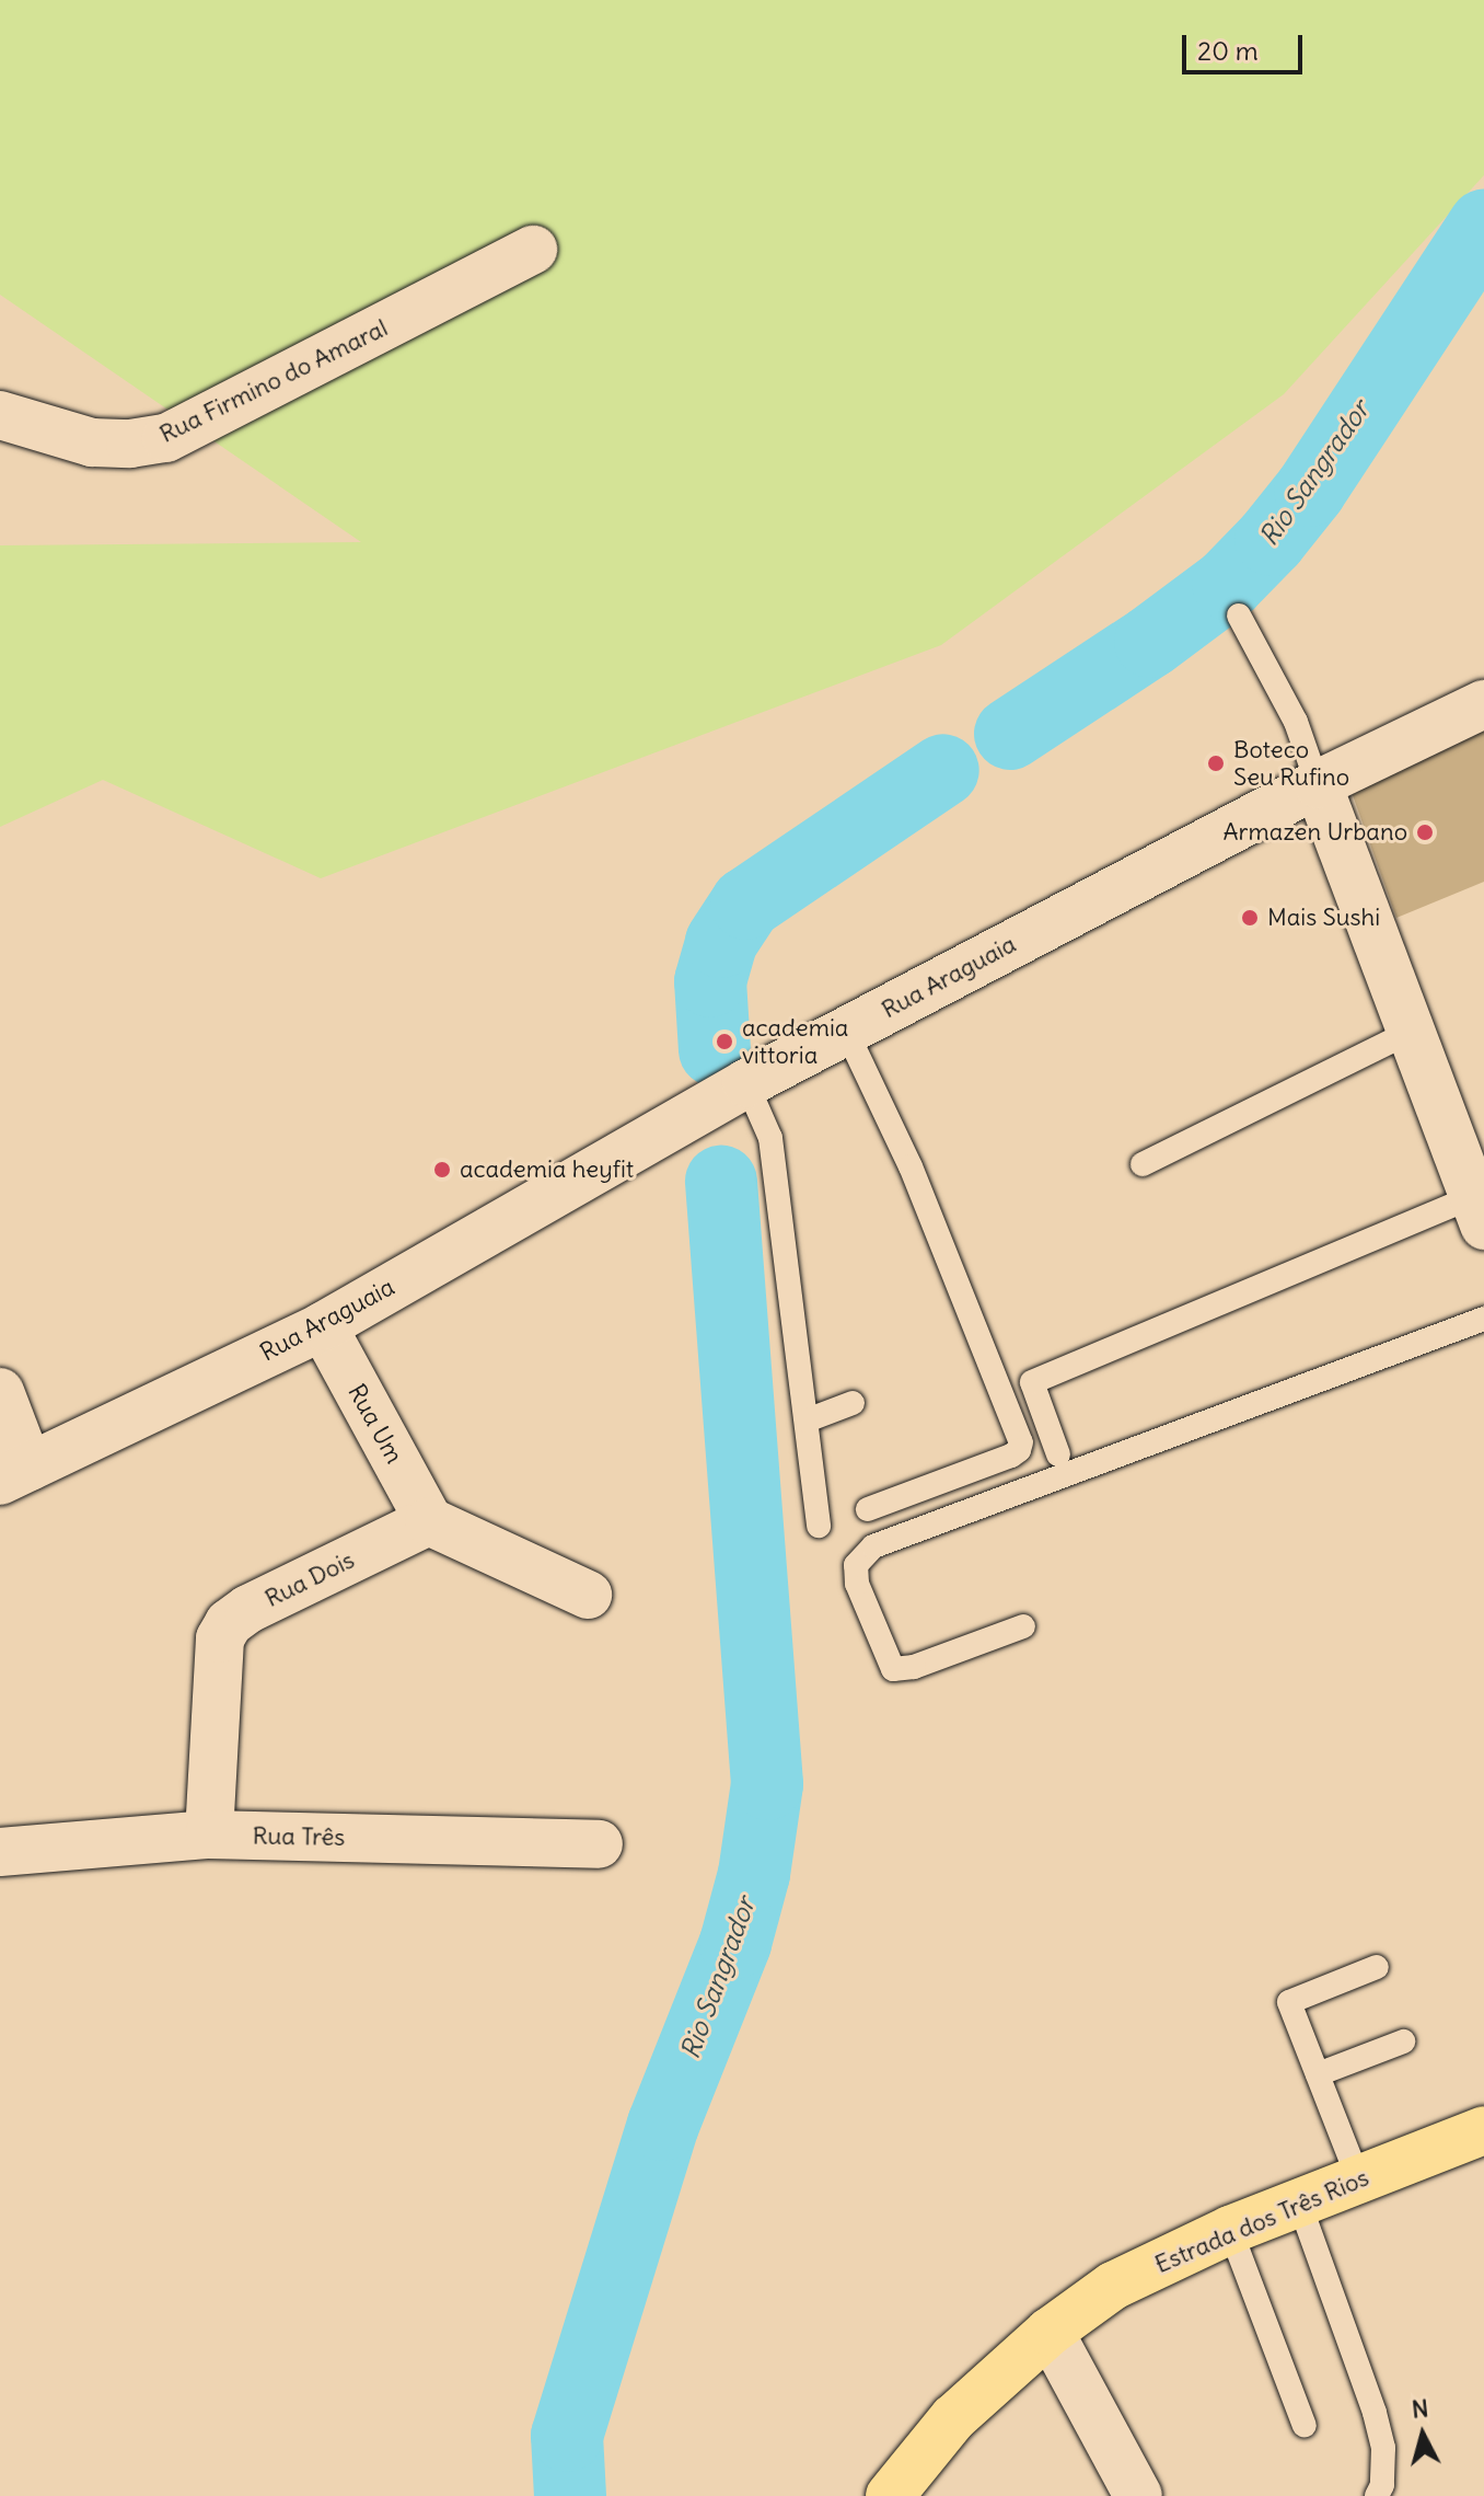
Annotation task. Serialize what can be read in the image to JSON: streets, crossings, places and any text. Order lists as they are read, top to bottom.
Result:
{
  "streets": {
    "main road": ["Estrada dos Três Rios"],
    "street": [
      "Rua Firmino do Amaral",
      "Rua Araguaia",
      "Rua Um",
      "Rua Dois",
      "Rua Três"
    ]
  },
  "crossings": [
    ["Rua Araguaia", "Rua Um"],
    ["Rua Um", "Rua Dois"],
    ["Rua Dois", "Rua Três"]
  ],
  "water": ["Rio Sangrador"],
  "places": [
    "Boteco Seu Rufino",
    "Armazen Urbano",
    "Mais Sushi",
    "academia vittoria",
    "academia heyfit"
  ],
  "scale_bar": "20 m",
  "north": "top"
}
